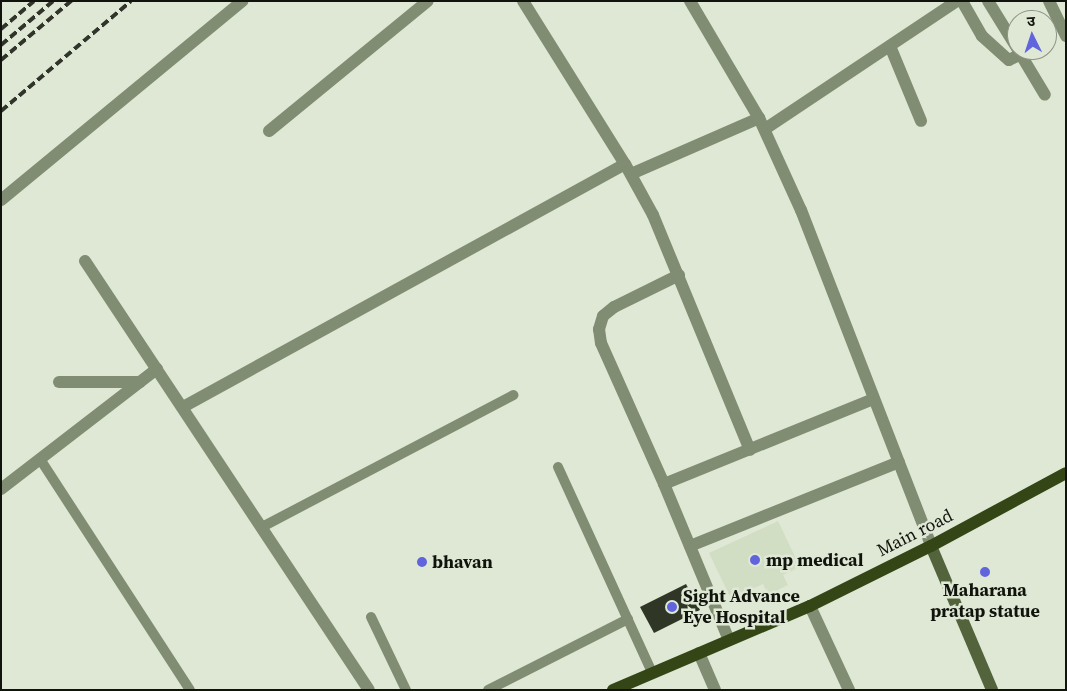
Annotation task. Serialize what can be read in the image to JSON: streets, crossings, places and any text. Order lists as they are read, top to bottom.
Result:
{
  "streets": {
    "main road": ["Main road"]
  },
  "places": [
    "mp medical",
    "bhavan",
    "Maharana pratap statue",
    "Sight Advance Eye Hospital"
  ],
  "north": "top"
}
